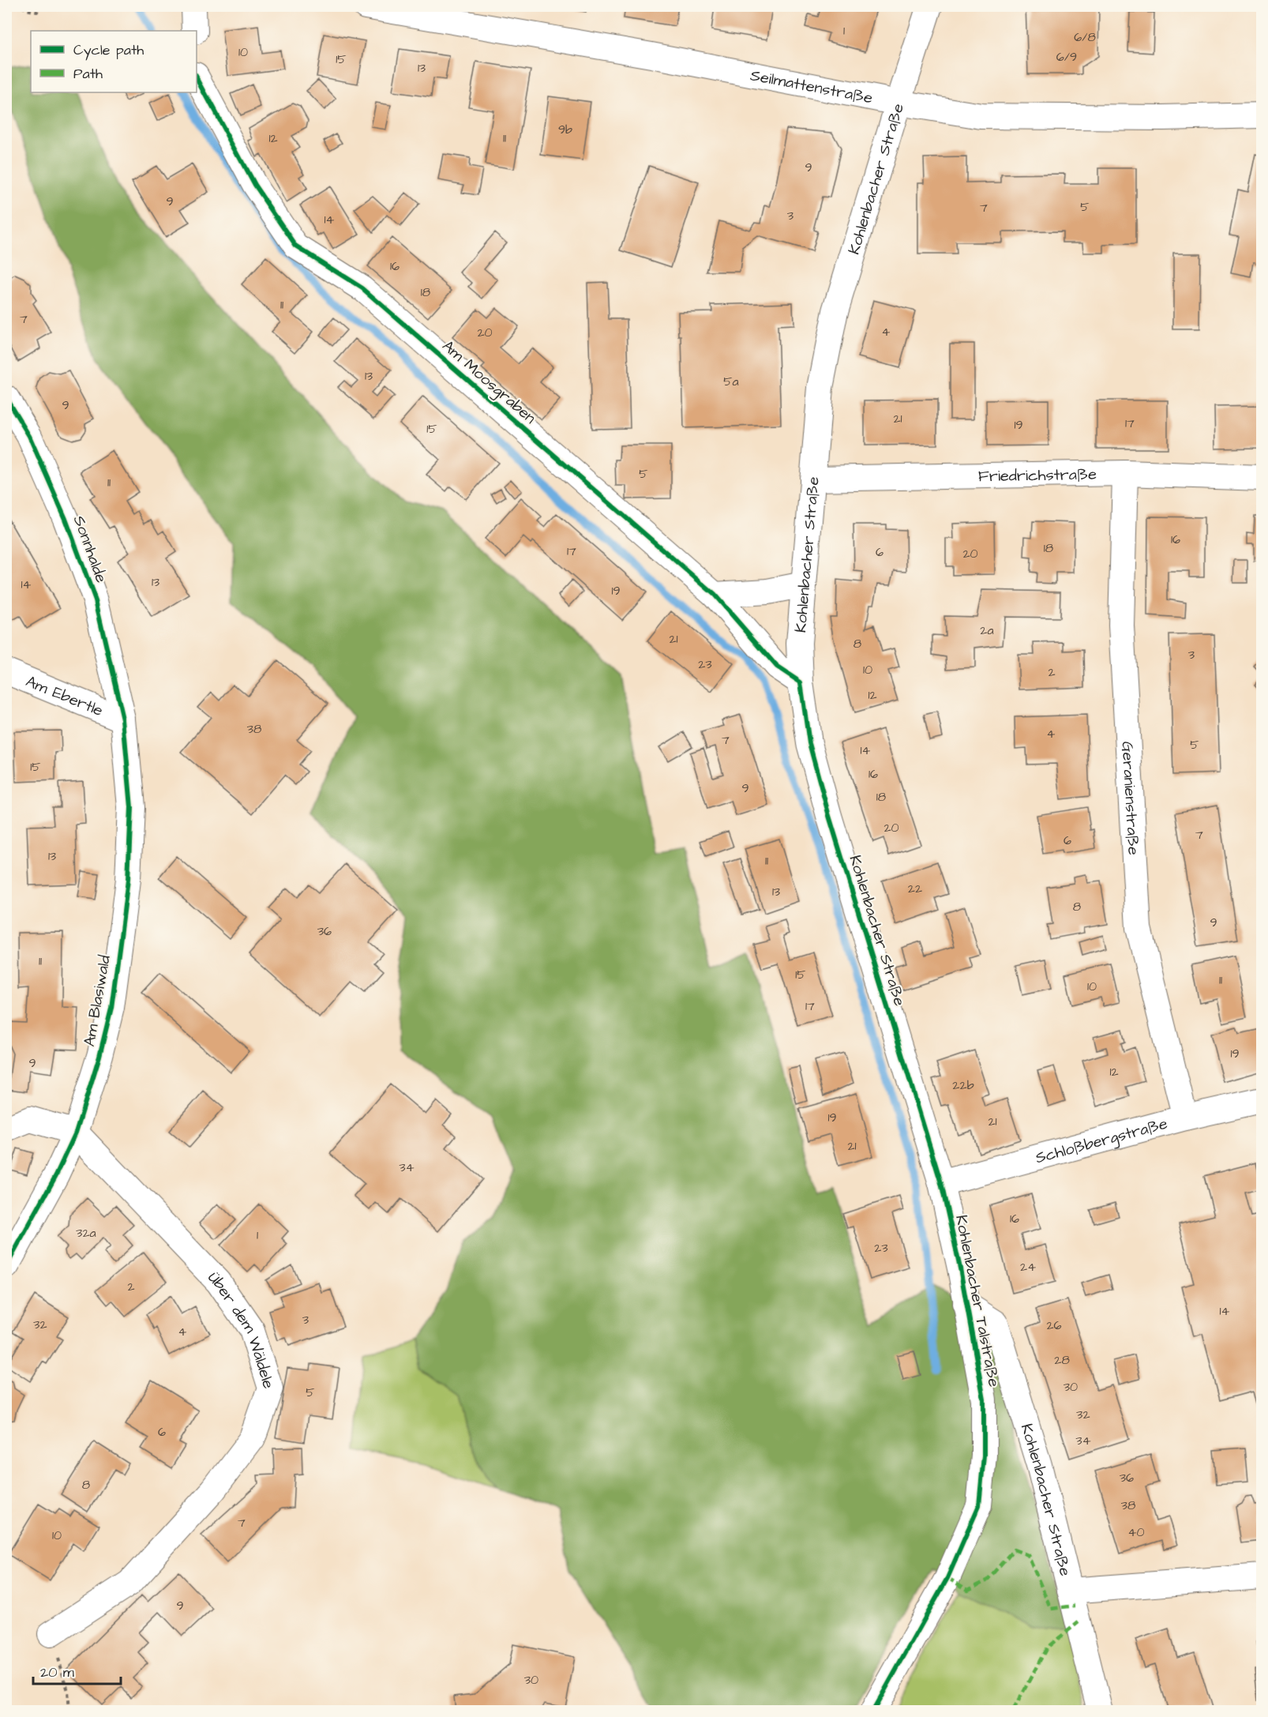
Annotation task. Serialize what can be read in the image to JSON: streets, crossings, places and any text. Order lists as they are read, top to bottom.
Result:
{
  "streets": {
    "street": [
      "Seilmattenstraße",
      "Kohlenbacher Straße",
      "Am Moosgraben",
      "Friedrichstraße",
      "Sonnhalde",
      "Am Ebertle",
      "Geranienstraße",
      "Am Blasiwald",
      "Schloßbergstraße",
      "Kohlenbacher Talstraße",
      "Über dem Wäldele"
    ]
  },
  "crossings": [
    ["Seilmattenstraße", "Kohlenbacher Straße"],
    ["Kohlenbacher Straße", "Am Moosgraben"],
    ["Kohlenbacher Straße", "Friedrichstraße"],
    ["Kohlenbacher Straße", "Schloßbergstraße"],
    ["Kohlenbacher Straße", "Kohlenbacher Talstraße"],
    ["Friedrichstraße", "Geranienstraße"],
    ["Sonnhalde", "Am Ebertle"],
    ["Sonnhalde", "Am Blasiwald"],
    ["Am Ebertle", "Am Blasiwald"],
    ["Geranienstraße", "Schloßbergstraße"],
    ["Am Blasiwald", "Über dem Wäldele"],
    ["Schloßbergstraße", "Kohlenbacher Talstraße"]
  ],
  "house_numbers": [
    "1",
    "6/8",
    "10",
    "6/9",
    "15",
    "13",
    "9b",
    "12",
    "11",
    "9",
    "9",
    "5",
    "7",
    "3",
    "14",
    "16",
    "18",
    "11",
    "7",
    "4",
    "20",
    "13",
    "5a",
    "9",
    "21",
    "17",
    "19",
    "15",
    "5",
    "11",
    "16",
    "18",
    "17",
    "6",
    "20",
    "13",
    "14",
    "19",
    "2a",
    "21",
    "8",
    "3",
    "23",
    "10",
    "2",
    "12",
    "38",
    "4",
    "7",
    "5",
    "14",
    "15",
    "16",
    "9",
    "18",
    "20",
    "7",
    "6",
    "13",
    "11",
    "22",
    "13",
    "8",
    "9",
    "36",
    "11",
    "15",
    "11",
    "10",
    "17",
    "19",
    "9",
    "12",
    "22b",
    "19",
    "21",
    "21",
    "34",
    "16",
    "32a",
    "1",
    "23",
    "24",
    "2",
    "14",
    "3",
    "32",
    "26",
    "4",
    "28",
    "30",
    "5",
    "32",
    "6",
    "34",
    "36",
    "8",
    "38",
    "7",
    "40",
    "10",
    "9",
    "30"
  ],
  "legend": ["Cycle path", "Path"],
  "scale_bar": "20 m"
}
